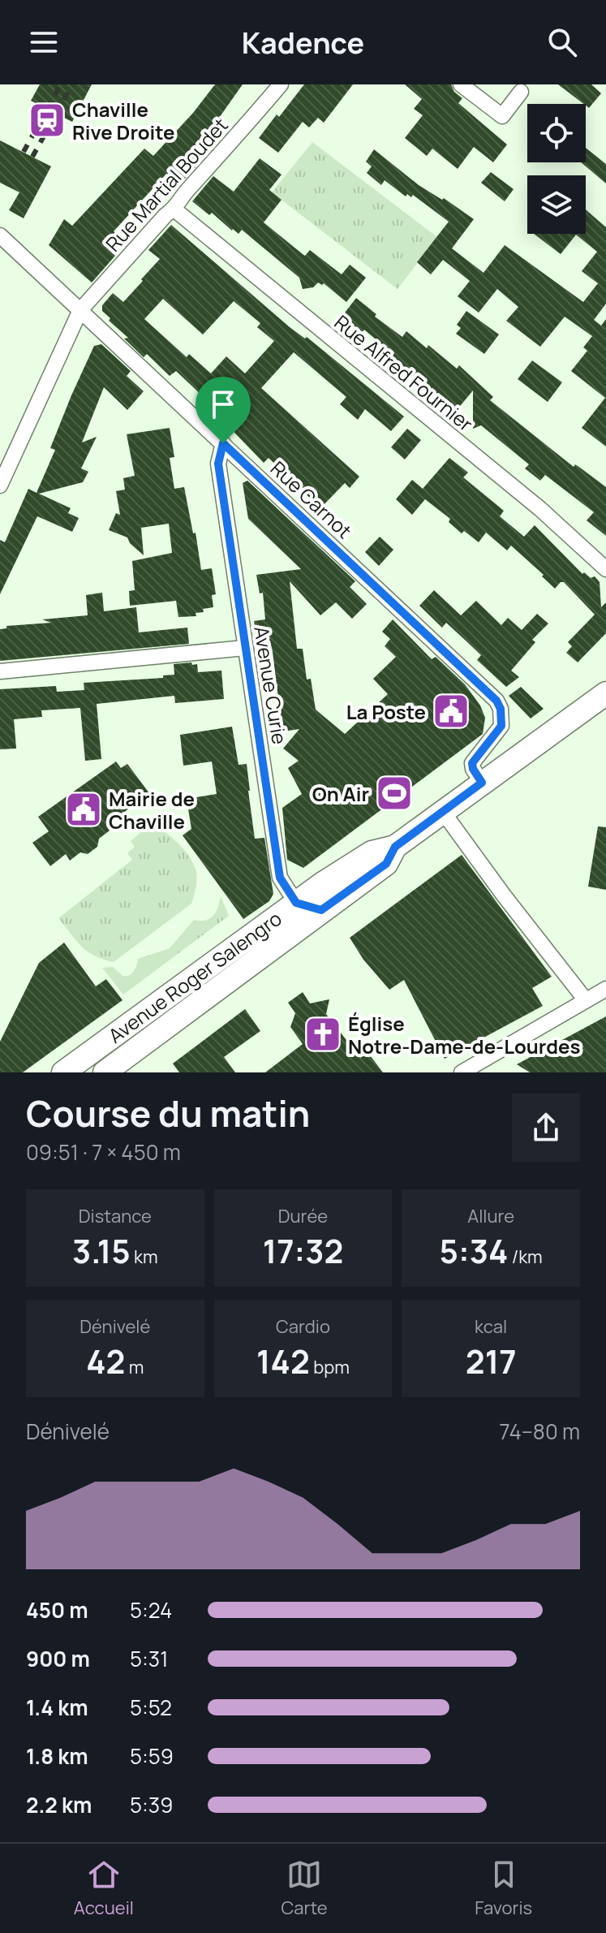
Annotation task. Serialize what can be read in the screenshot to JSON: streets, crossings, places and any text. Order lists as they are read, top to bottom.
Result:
{
  "streets": {
    "main road": ["Avenue Roger Salengro"],
    "street": [
      "Rue Martial Boudet",
      "Rue Alfred Fournier",
      "Rue Carnot",
      "Avenue Curie"
    ]
  },
  "crossings": [
    ["Rue Martial Boudet", "Rue Alfred Fournier"],
    ["Rue Martial Boudet", "Rue Carnot"],
    ["Rue Carnot", "Avenue Curie"],
    ["Rue Carnot", "Avenue Roger Salengro"],
    ["Avenue Curie", "Avenue Roger Salengro"]
  ],
  "places": {
    "station": ["Chaville Rive Droite"],
    "public building": ["La Poste", "Mairie de Chaville"],
    "sports": ["On Air"],
    "church": ["Église Notre-Dame-de-Lourdes"]
  },
  "page": {
    "header": "Kadence",
    "heading": ["Course du matin", "09:51 · 7 × 450 m"],
    "stats": [
      ["Distance", "3.15 km"],
      ["Durée", "17:32"],
      ["Allure", "5:34 /km"],
      ["Dénivelé", "42 m"],
      ["Cardio", "142 bpm"],
      ["kcal", "217"]
    ],
    "chart": ["Dénivelé", "74–80 m"],
    "list": [
      {
        "name": "450 m",
        "note": "5:24"
      },
      {
        "name": "900 m",
        "note": "5:31"
      },
      {
        "name": "1.4 km",
        "note": "5:52"
      },
      {
        "name": "1.8 km",
        "note": "5:59"
      },
      {
        "name": "2.2 km",
        "note": "5:39"
      }
    ],
    "tabs": ["Accueil", "Carte", "Favoris"]
  }
}
